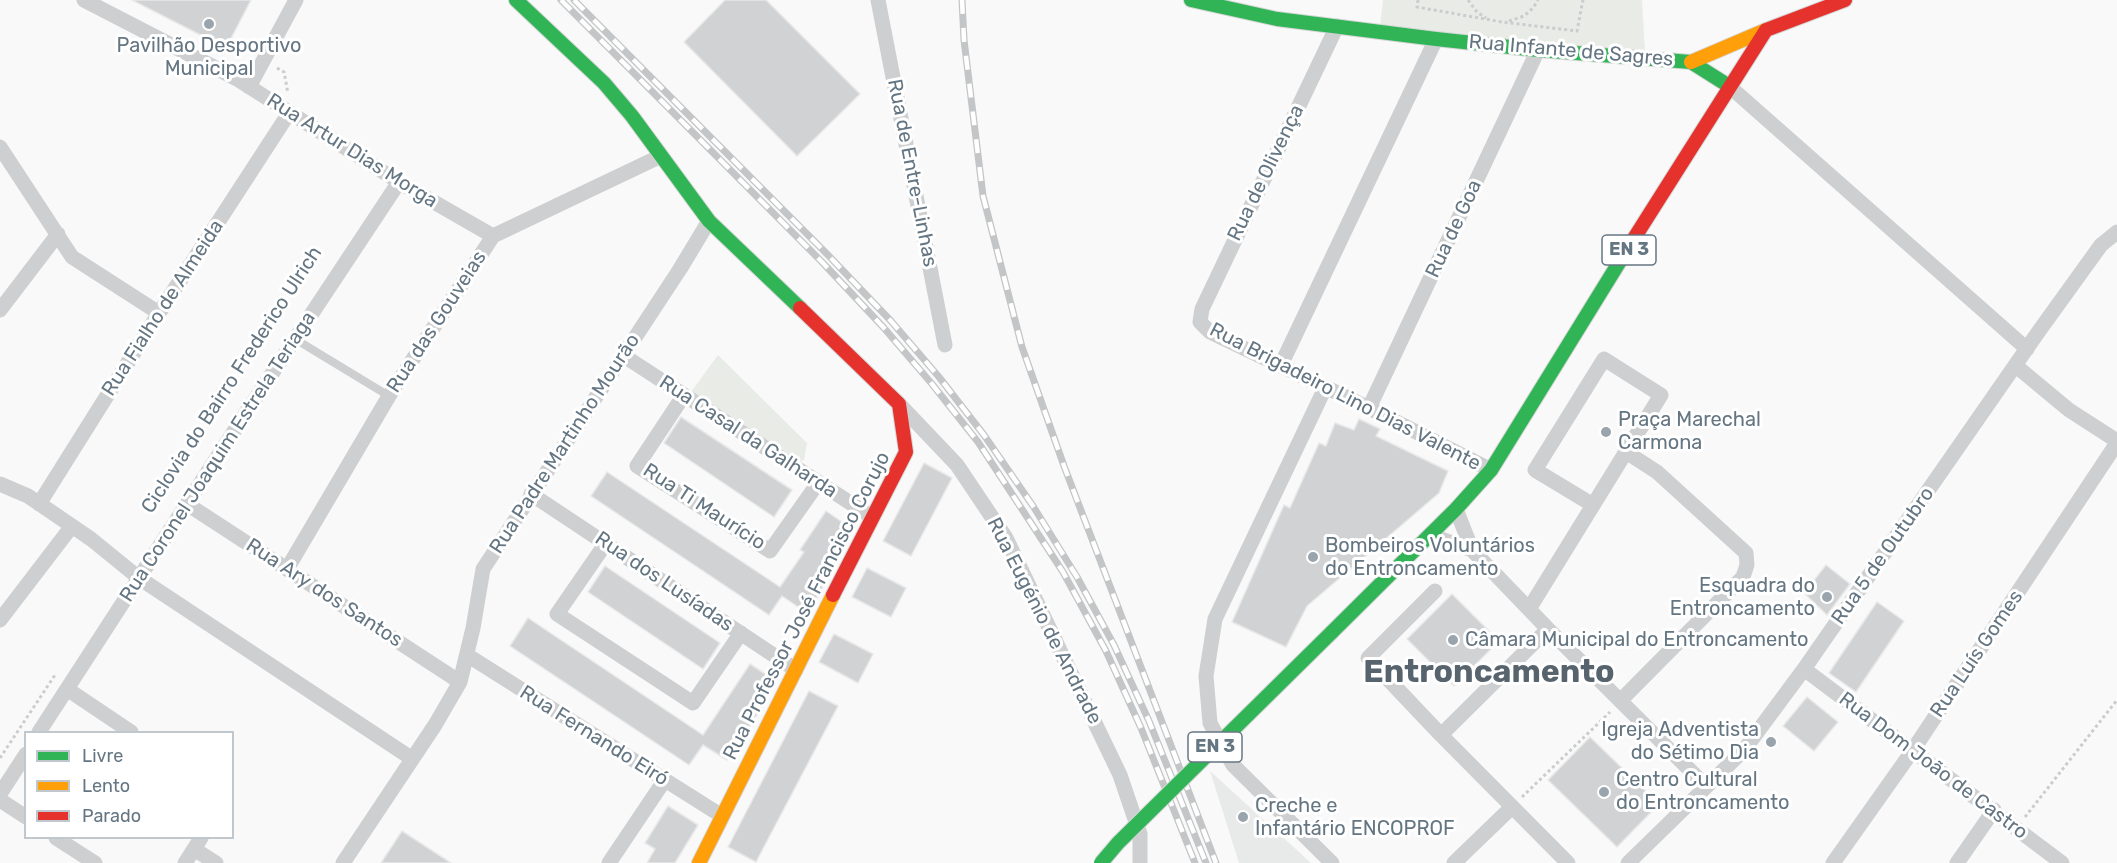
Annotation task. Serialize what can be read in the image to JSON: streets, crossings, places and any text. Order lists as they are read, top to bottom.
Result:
{
  "streets": {
    "street": [
      "Rua Infante de Sagres",
      "Rua Artur Dias Morga",
      "Rua de Entre-Linhas",
      "Rua de Olivença",
      "Rua de Goa",
      "EN 3",
      "Rua Fialho de Almeida",
      "Rua das Gouveias",
      "Rua Brigadeiro Lino Dias Valente",
      "Rua Casal da Galharda",
      "Rua Padre Martinho Mourão",
      "Rua Coronel Joaquim Estrela Teriaga",
      "Rua Ti Maurício",
      "Rua 5 de Outubro",
      "Rua dos Lusíadas",
      "Rua Ary dos Santos",
      "Rua Professor José Francisco Corujo",
      "Rua Eugénio de Andrade",
      "Rua Luís Gomes",
      "Rua Fernando Eiró",
      "Rua Dom João de Castro"
    ]
  },
  "crossings": [
    ["Rua Infante de Sagres", "Rua de Olivença"],
    ["Rua Infante de Sagres", "Rua de Goa"],
    ["Rua Infante de Sagres", "EN 3"],
    ["Rua Infante de Sagres", "Rua 5 de Outubro"],
    ["Rua Artur Dias Morga", "Rua Fialho de Almeida"],
    ["Rua Artur Dias Morga", "Rua das Gouveias"],
    ["Rua Artur Dias Morga", "Rua Coronel Joaquim Estrela Teriaga"],
    ["Rua de Olivença", "Rua Brigadeiro Lino Dias Valente"],
    ["Rua de Goa", "Rua Brigadeiro Lino Dias Valente"],
    ["EN 3", "Rua Brigadeiro Lino Dias Valente"],
    ["Rua das Gouveias", "Rua Ary dos Santos"],
    ["Rua Casal da Galharda", "Rua Padre Martinho Mourão"],
    ["Rua Casal da Galharda", "Rua Ti Maurício"],
    ["Rua Casal da Galharda", "Rua Professor José Francisco Corujo"],
    ["Rua Padre Martinho Mourão", "Rua dos Lusíadas"],
    ["Rua Padre Martinho Mourão", "Rua Ary dos Santos"],
    ["Rua Padre Martinho Mourão", "Rua Fernando Eiró"],
    ["Rua Coronel Joaquim Estrela Teriaga", "Rua Ary dos Santos"],
    ["Rua 5 de Outubro", "Rua Dom João de Castro"],
    ["Rua dos Lusíadas", "Rua Professor José Francisco Corujo"],
    ["Rua Professor José Francisco Corujo", "Rua Eugénio de Andrade"],
    ["Rua Professor José Francisco Corujo", "Rua Fernando Eiró"],
    ["Rua Luís Gomes", "Rua Dom João de Castro"]
  ],
  "districts": ["Entroncamento"],
  "places": [
    "Pavilhão Desportivo Municipal",
    "Praça Marechal Carmona",
    "Bombeiros Voluntários do Entroncamento",
    "Esquadra do Entroncamento",
    "Câmara Municipal do Entroncamento",
    "Igreja Adventista do Sétimo Dia",
    "Centro Cultural do Entroncamento",
    "Creche e Infantário ENCOPROF"
  ],
  "legend": ["Livre", "Lento", "Parado"]
}
